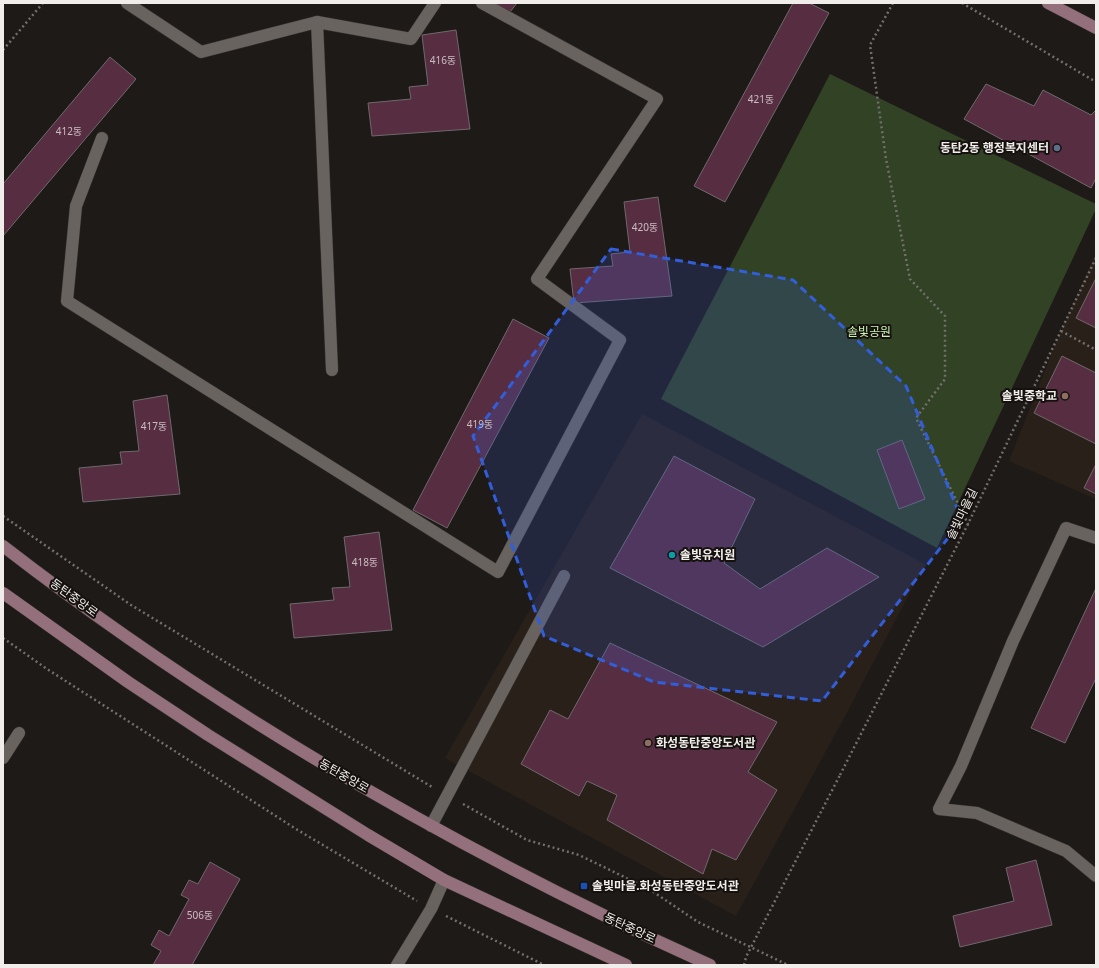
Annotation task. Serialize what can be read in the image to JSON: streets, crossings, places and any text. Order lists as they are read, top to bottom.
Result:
{
  "streets": {
    "street": ["동탄중앙로"],
    "path": ["솔빛마을길"]
  },
  "parks": ["솔빛공원"],
  "places": {
    "other": [
      "동탄2동 행정복지센터",
      "솔빛중학교",
      "솔빛유치원",
      "화성동탄중앙도서관"
    ],
    "transit": ["솔빛마을.화성동탄중앙도서관"]
  },
  "house_numbers": [
    "416동",
    "421동",
    "412동",
    "420동",
    "419동",
    "417동",
    "418동",
    "506동"
  ]
}
